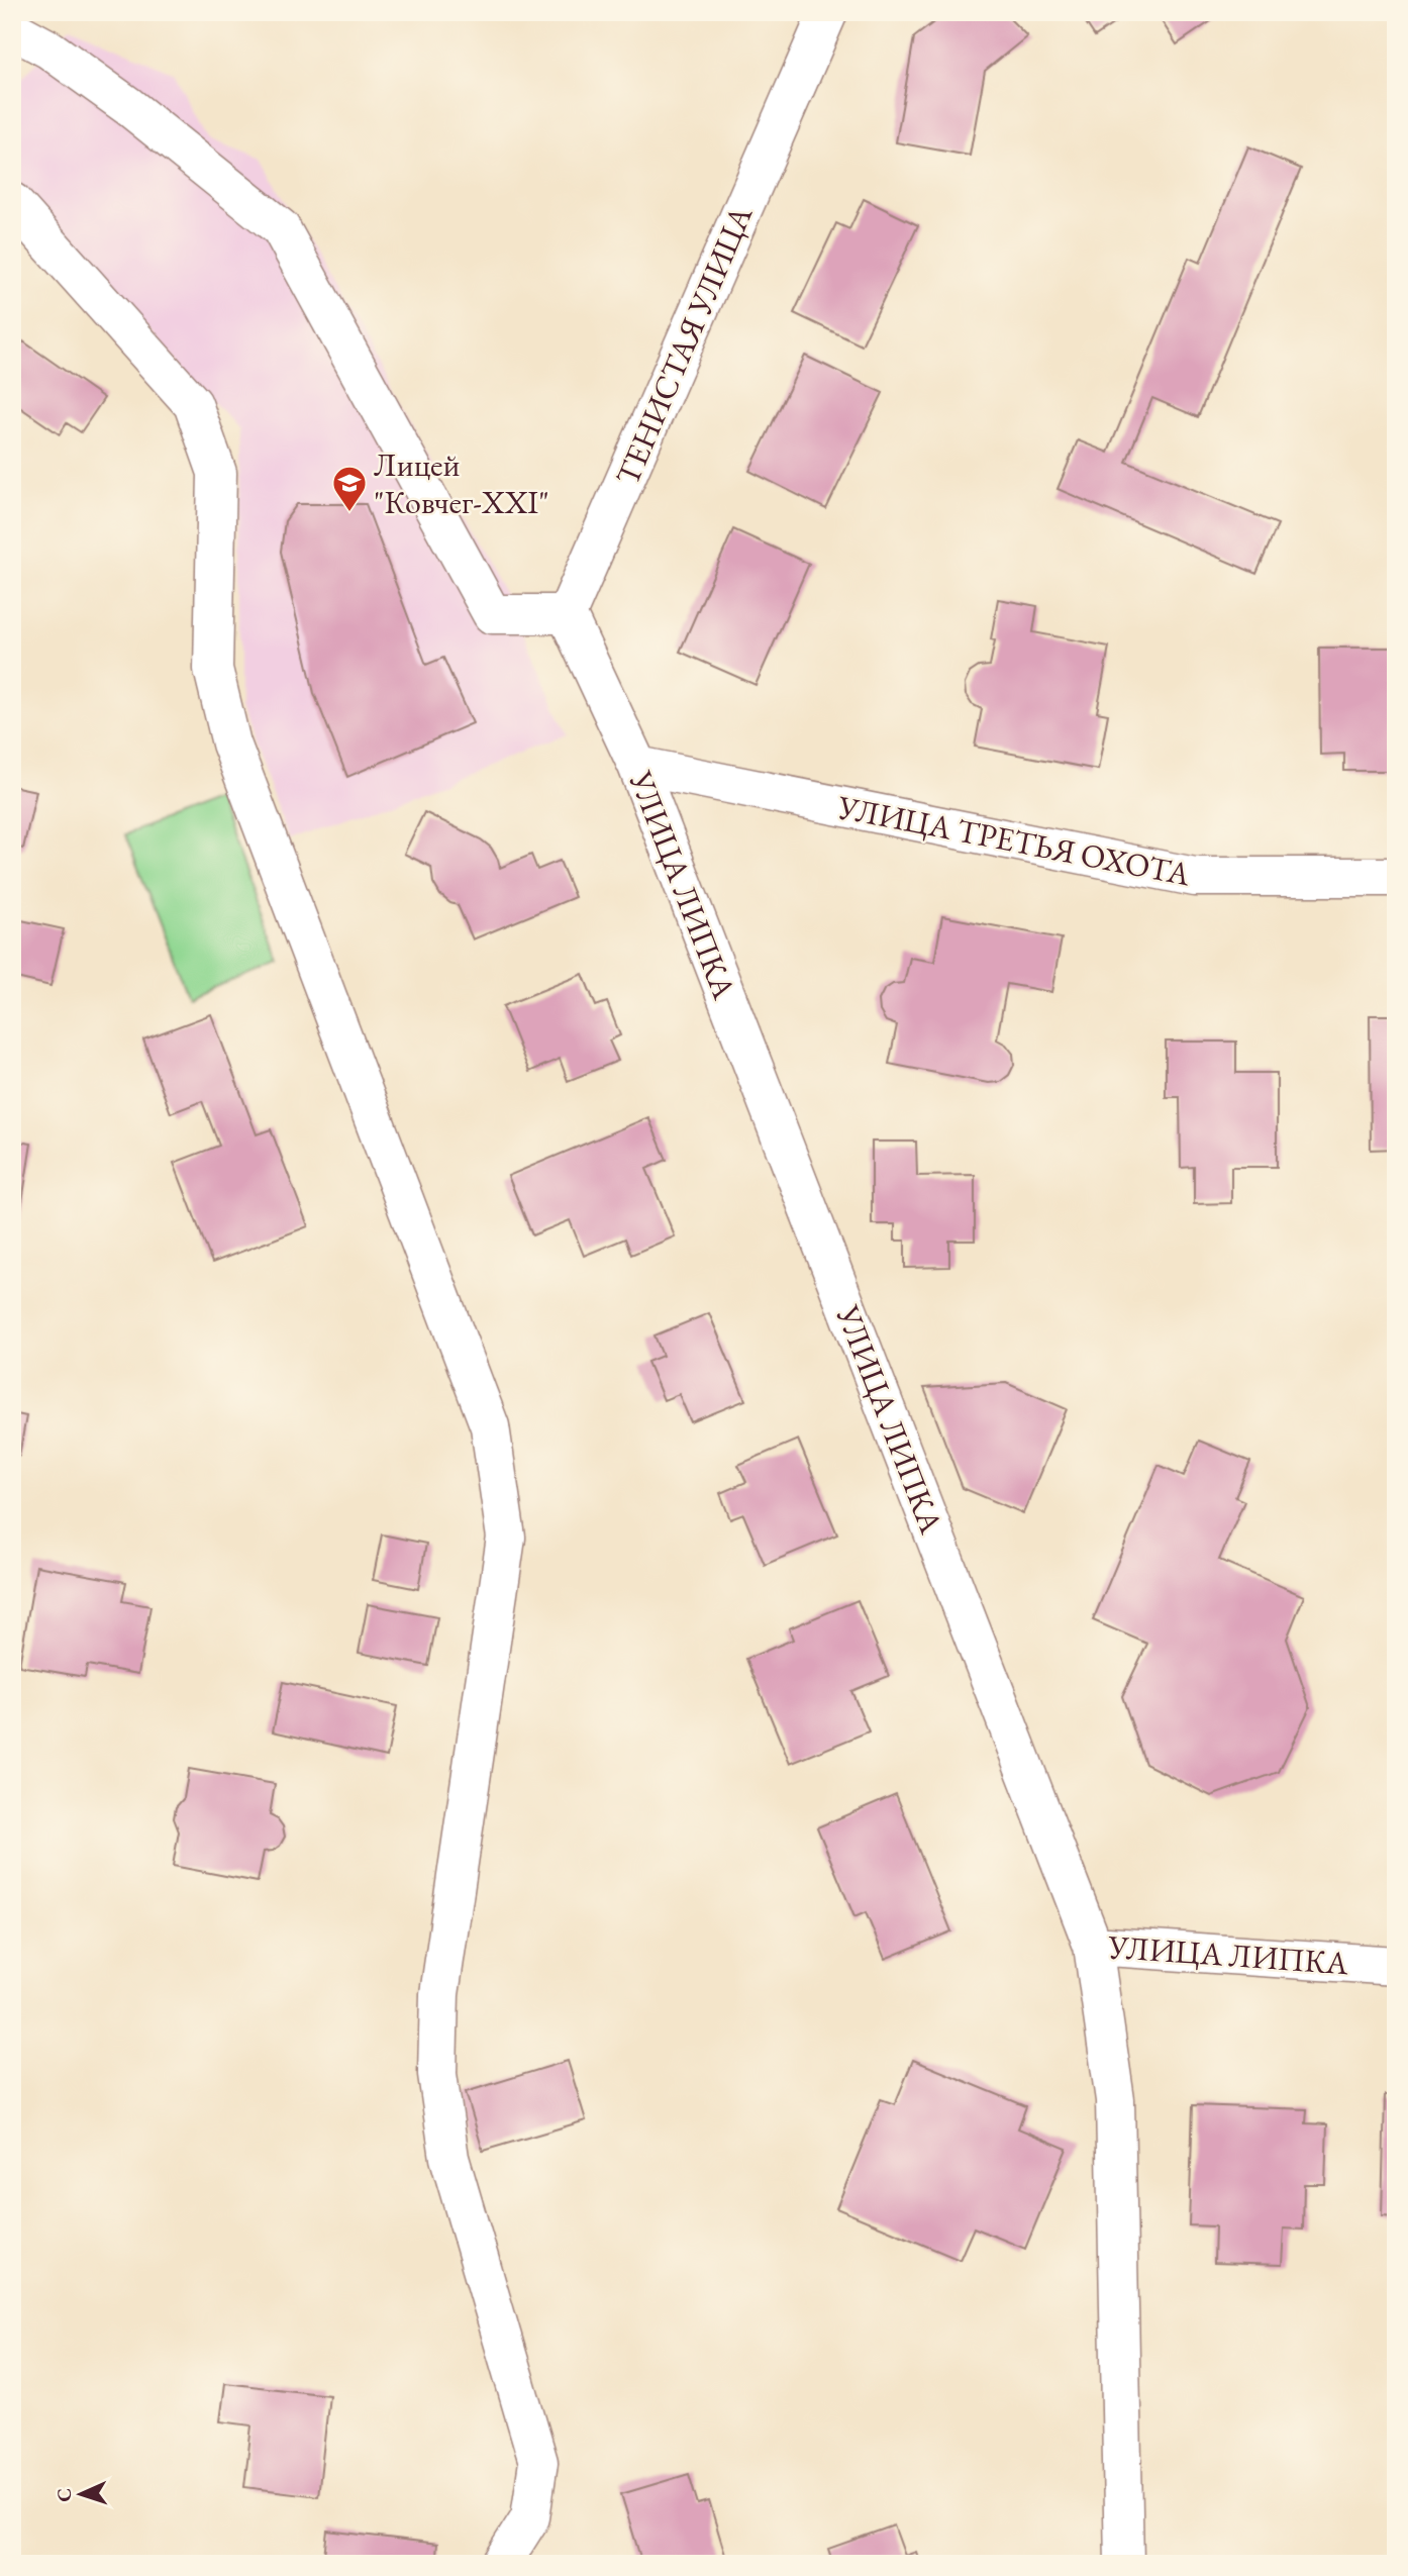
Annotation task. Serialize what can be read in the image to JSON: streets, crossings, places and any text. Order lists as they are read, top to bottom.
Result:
{
  "streets": {
    "street": ["ТЕНИСТАЯ УЛИЦА", "УЛИЦА ТРЕТЬЯ ОХОТА", "УЛИЦА ЛИПКА"]
  },
  "crossings": [
    ["ТЕНИСТАЯ УЛИЦА", "УЛИЦА ЛИПКА"],
    ["УЛИЦА ТРЕТЬЯ ОХОТА", "УЛИЦА ЛИПКА"]
  ],
  "places": {
    "school or university": ["Лицей \"Ковчег-XXI\""]
  },
  "north": "left"
}
